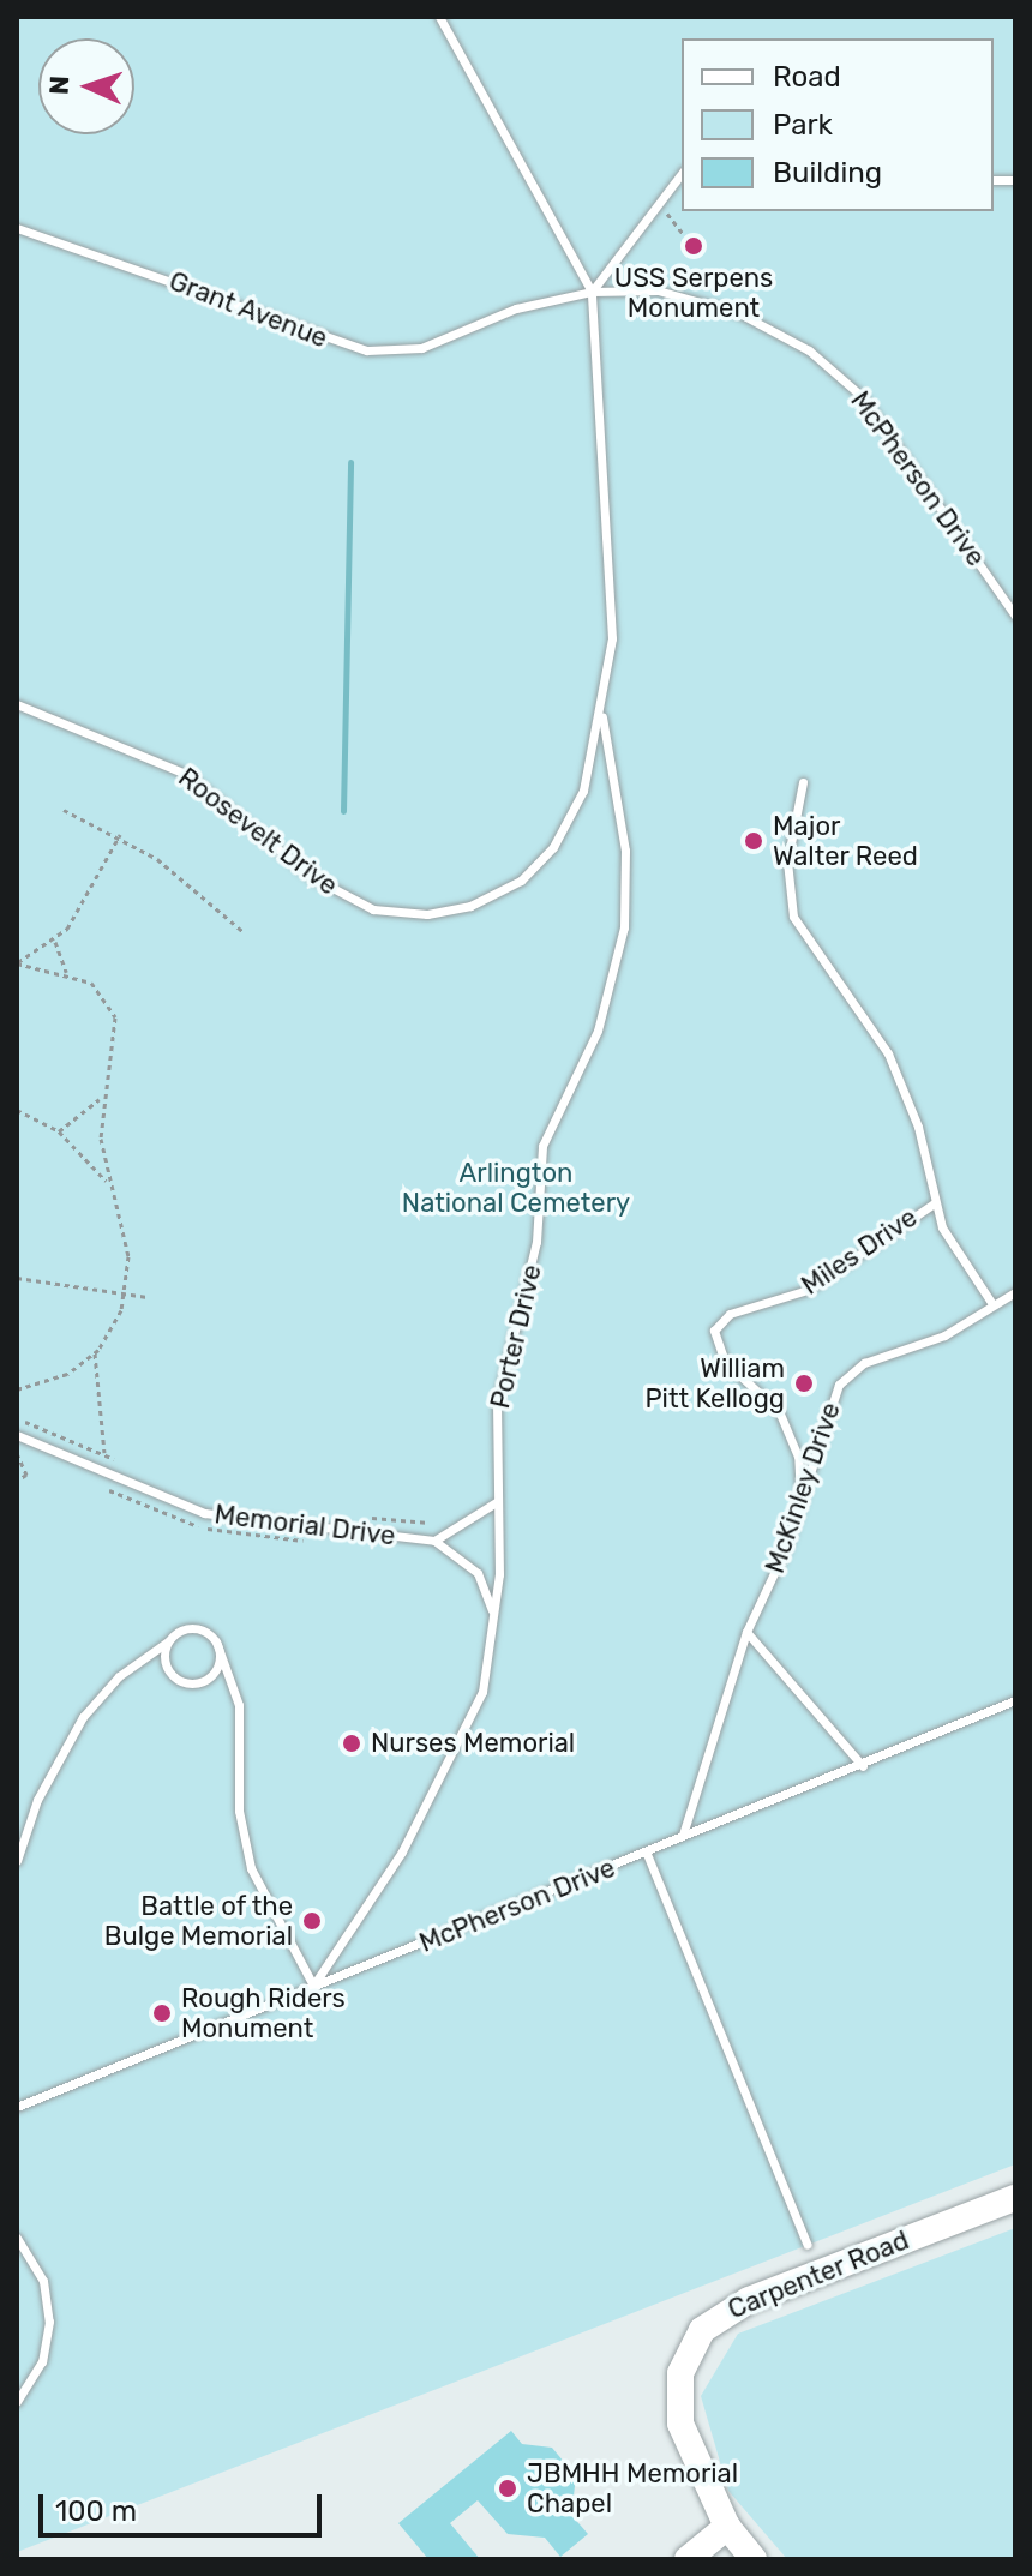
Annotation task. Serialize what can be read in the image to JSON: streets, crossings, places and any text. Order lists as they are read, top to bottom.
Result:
{
  "streets": {
    "street": ["Carpenter Road"],
    "lane": [
      "Grant Avenue",
      "McPherson Drive",
      "Roosevelt Drive",
      "Miles Drive",
      "Porter Drive",
      "McKinley Drive",
      "Memorial Drive"
    ]
  },
  "crossings": [
    ["Grant Avenue", "McPherson Drive"],
    ["Grant Avenue", "Roosevelt Drive"],
    ["McPherson Drive", "Roosevelt Drive"],
    ["McPherson Drive", "Porter Drive"],
    ["McPherson Drive", "McKinley Drive"],
    ["Roosevelt Drive", "Porter Drive"],
    ["Miles Drive", "McKinley Drive"]
  ],
  "parks": ["Arlington National Cemetery"],
  "places": [
    "USS Serpens Monument",
    "Major Walter Reed",
    "William Pitt Kellogg",
    "Nurses Memorial",
    "Battle of the Bulge Memorial",
    "Rough Riders Monument",
    "JBMHH Memorial Chapel"
  ],
  "legend": ["Road", "Park", "Building"],
  "scale_bar": "100 m",
  "north": "left"
}
